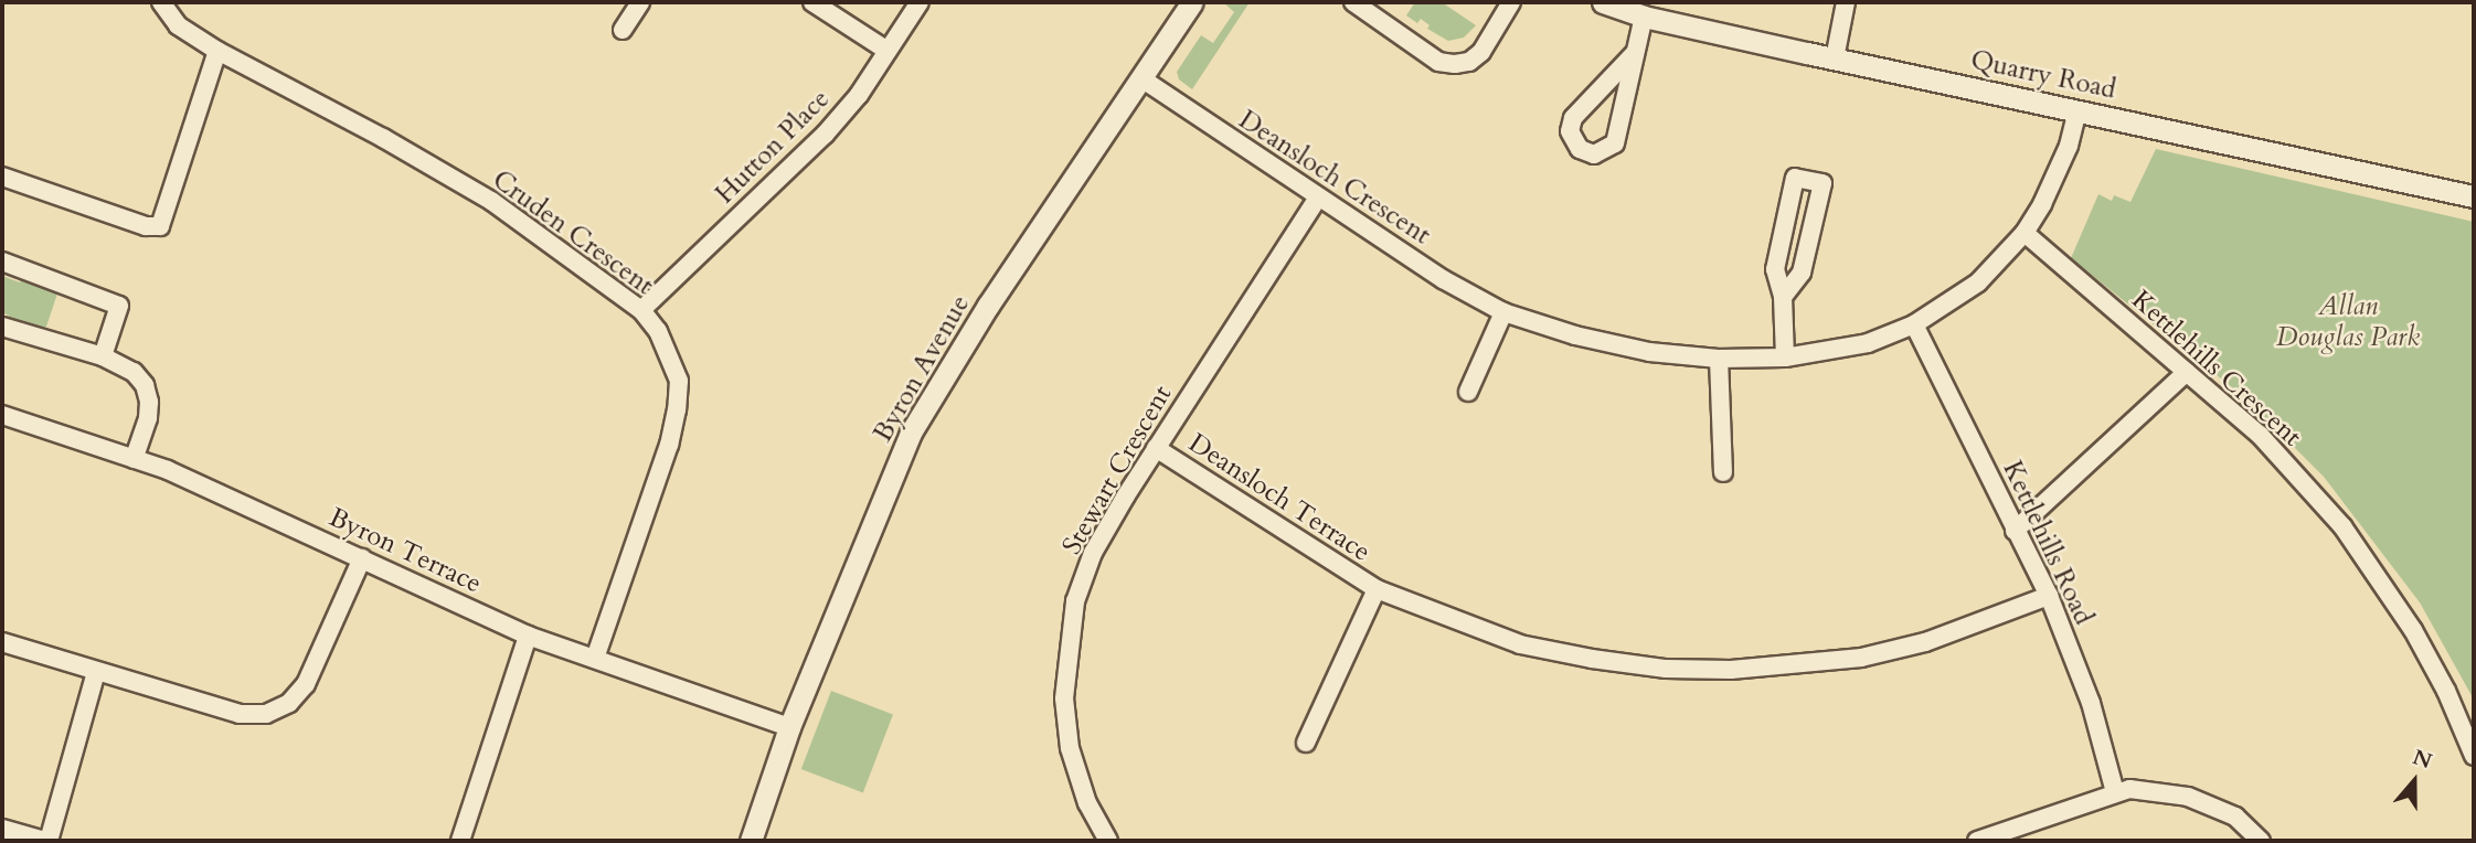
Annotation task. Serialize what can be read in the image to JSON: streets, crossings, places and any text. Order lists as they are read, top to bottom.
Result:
{
  "streets": {
    "street": [
      "Quarry Road",
      "Hutton Place",
      "Deansloch Crescent",
      "Cruden Crescent",
      "Byron Avenue",
      "Kettlehills Crescent",
      "Stewart Crescent",
      "Deansloch Terrace",
      "Kettlehills Road",
      "Byron Terrace"
    ]
  },
  "crossings": [
    ["Quarry Road", "Deansloch Crescent"],
    ["Hutton Place", "Cruden Crescent"],
    ["Deansloch Crescent", "Byron Avenue"],
    ["Deansloch Crescent", "Kettlehills Crescent"],
    ["Deansloch Crescent", "Stewart Crescent"],
    ["Deansloch Crescent", "Kettlehills Road"],
    ["Cruden Crescent", "Byron Terrace"],
    ["Byron Avenue", "Byron Terrace"],
    ["Stewart Crescent", "Deansloch Terrace"],
    ["Deansloch Terrace", "Kettlehills Road"]
  ],
  "parks": ["Allan Douglas Park"],
  "north": "top"
}
